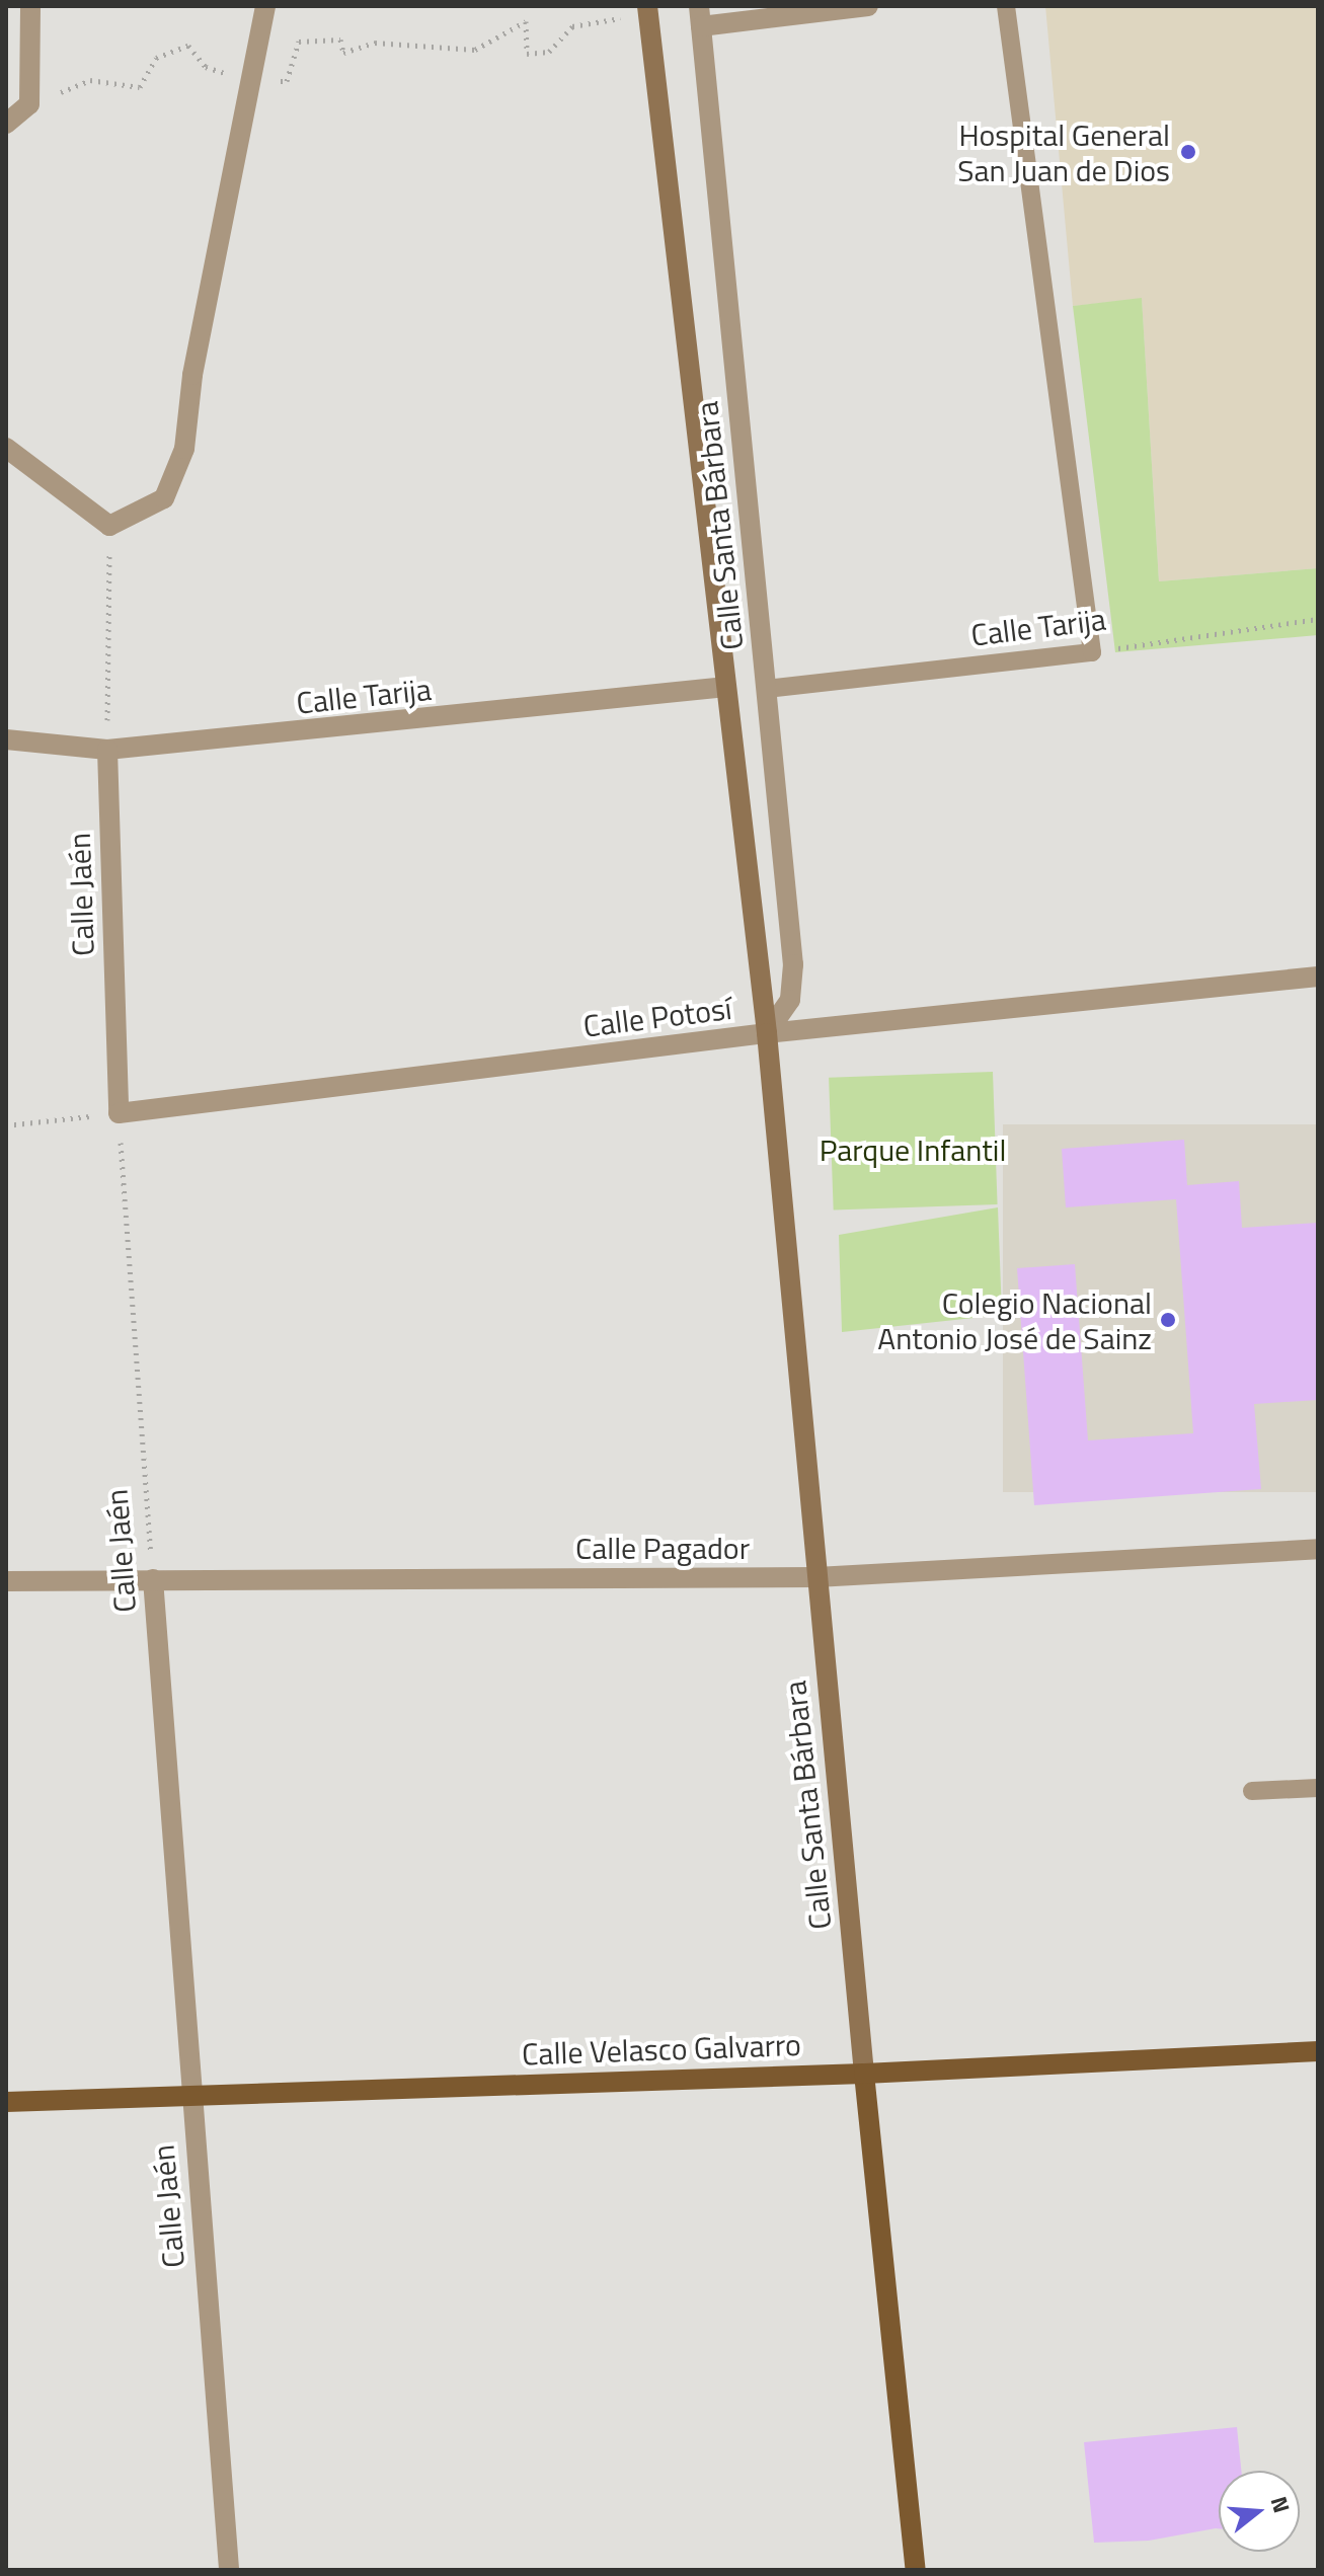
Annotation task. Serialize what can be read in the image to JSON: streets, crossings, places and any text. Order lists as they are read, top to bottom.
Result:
{
  "streets": {
    "main road": ["Calle Santa Bárbara", "Calle Velasco Galvarro"],
    "street": [
      "Calle Tarija",
      "Calle Jaén",
      "Calle Potosí",
      "Calle Pagador"
    ]
  },
  "crossings": [
    ["Calle Santa Bárbara", "Calle Tarija"],
    ["Calle Santa Bárbara", "Calle Potosí"],
    ["Calle Santa Bárbara", "Calle Pagador"],
    ["Calle Santa Bárbara", "Calle Velasco Galvarro"],
    ["Calle Tarija", "Calle Jaén"],
    ["Calle Jaén", "Calle Potosí"],
    ["Calle Jaén", "Calle Pagador"],
    ["Calle Jaén", "Calle Velasco Galvarro"]
  ],
  "parks": ["Parque Infantil"],
  "places": ["Hospital General San Juan de Dios", "Colegio Nacional Antonio José de Sainz"],
  "north": "right"
}
